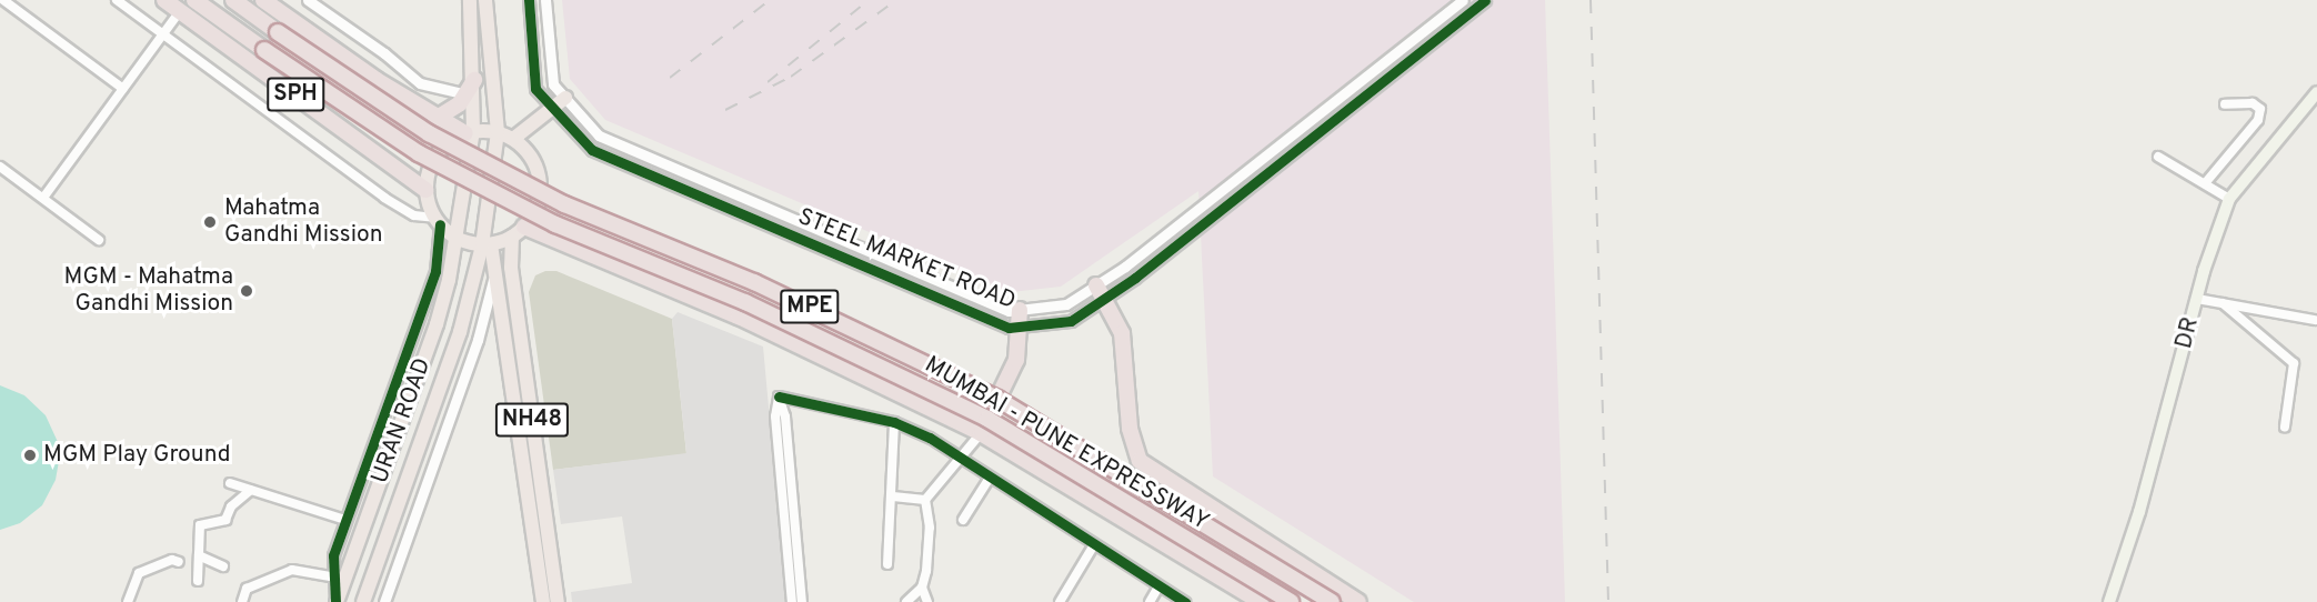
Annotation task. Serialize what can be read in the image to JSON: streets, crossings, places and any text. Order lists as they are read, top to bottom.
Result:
{
  "streets": {
    "highway": [
      "SPH",
      "MPE",
      "NH48",
      "URAN ROAD",
      "MUMBAI - PUNE EXPRESSWAY"
    ],
    "main road": ["DR"],
    "street": ["STEEL MARKET ROAD"]
  },
  "crossings": [
    ["SPH", "URAN ROAD"],
    ["NH48", "URAN ROAD"]
  ],
  "places": ["Mahatma Gandhi Mission", "MGM - Mahatma Gandhi Mission", "MGM Play Ground"]
}
